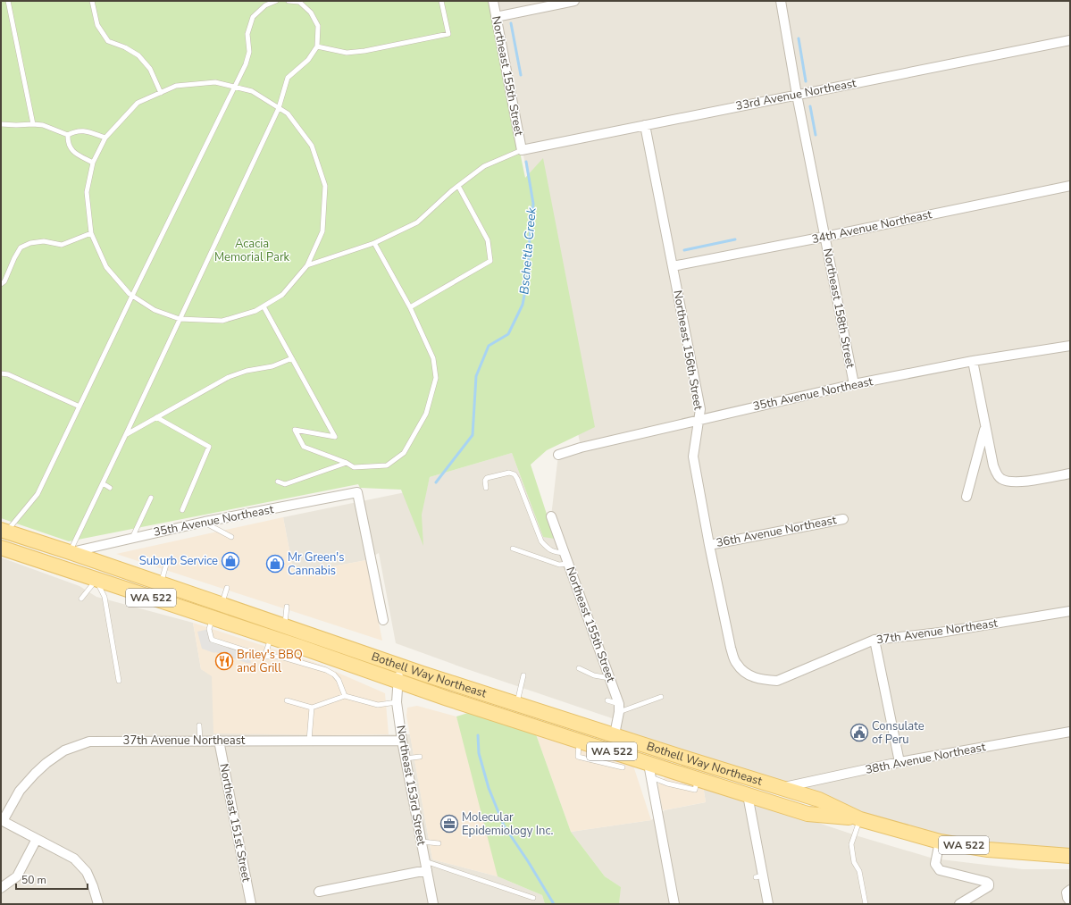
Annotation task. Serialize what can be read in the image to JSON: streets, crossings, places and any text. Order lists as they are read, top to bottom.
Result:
{
  "streets": {
    "main road": ["WA 522", "Bothell Way Northeast"],
    "street": [
      "Northeast 155th Street",
      "33rd Avenue Northeast",
      "34th Avenue Northeast",
      "Northeast 158th Street",
      "Northeast 156th Street",
      "35th Avenue Northeast",
      "36th Avenue Northeast",
      "37th Avenue Northeast",
      "38th Avenue Northeast",
      "Northeast 153rd Street",
      "Northeast 151st Street"
    ]
  },
  "crossings": [
    ["Northeast 155th Street", "33rd Avenue Northeast"],
    ["33rd Avenue Northeast", "Northeast 158th Street"],
    ["33rd Avenue Northeast", "Northeast 156th Street"],
    ["34th Avenue Northeast", "Northeast 158th Street"],
    ["34th Avenue Northeast", "Northeast 156th Street"],
    ["Northeast 158th Street", "35th Avenue Northeast"],
    ["Northeast 156th Street", "35th Avenue Northeast"],
    ["Northeast 156th Street", "36th Avenue Northeast"],
    ["Northeast 156th Street", "37th Avenue Northeast"],
    ["35th Avenue Northeast", "Bothell Way Northeast"],
    ["37th Avenue Northeast", "Northeast 153rd Street"],
    ["37th Avenue Northeast", "Northeast 151st Street"],
    ["Bothell Way Northeast", "38th Avenue Northeast"],
    ["Bothell Way Northeast", "Northeast 153rd Street"]
  ],
  "water": ["Bsche'tla Creek"],
  "parks": ["Acacia Memorial Park"],
  "places": {
    "shop": ["Suburb Service", "Mr Green's Cannabis"],
    "restaurant": ["Briley's BBQ and Grill"],
    "public building": ["Consulate of Peru"],
    "office": ["Molecular Epidemiology Inc."]
  },
  "scale_bar": "50 m"
}
